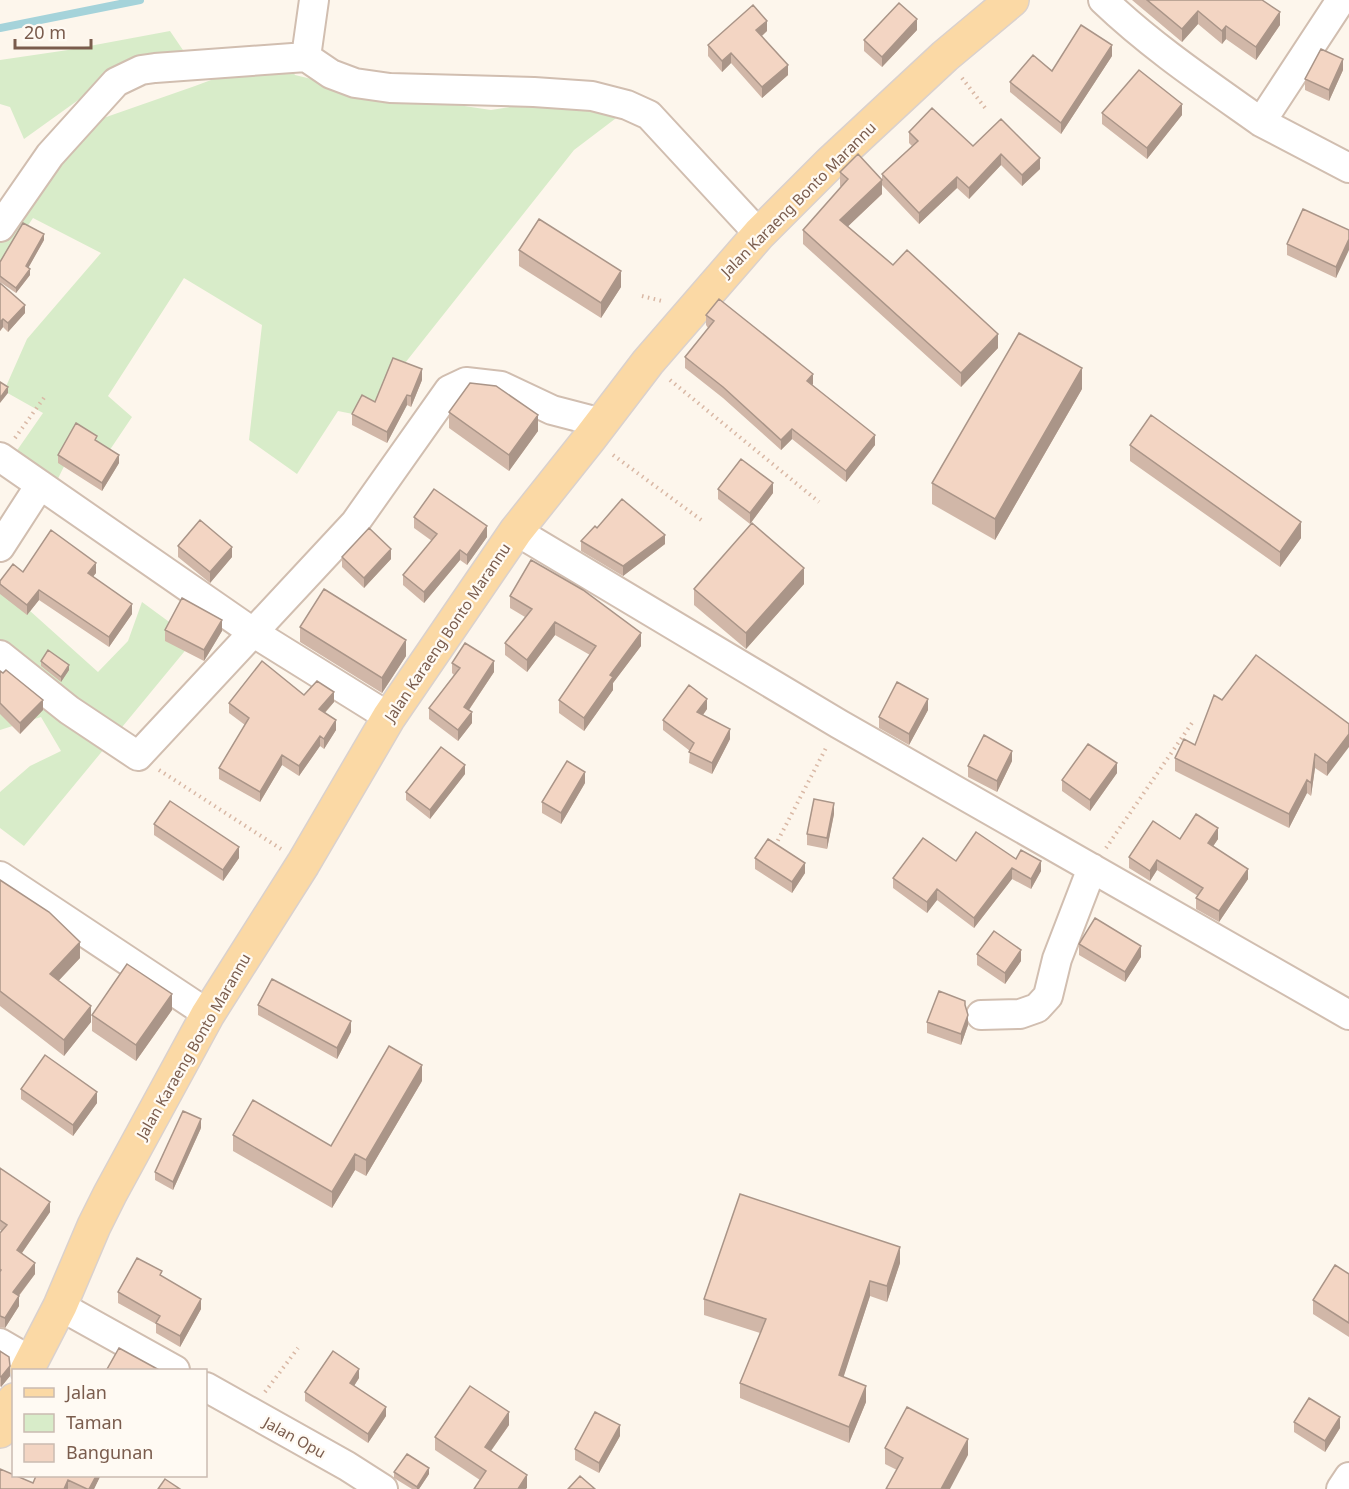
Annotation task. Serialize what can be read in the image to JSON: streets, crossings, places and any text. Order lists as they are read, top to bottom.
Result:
{
  "streets": {
    "main road": ["Jalan Karaeng Bonto Marannu"],
    "street": ["Jalan Opu"]
  },
  "legend": ["Jalan", "Taman", "Bangunan"],
  "scale_bar": "20 m"
}
